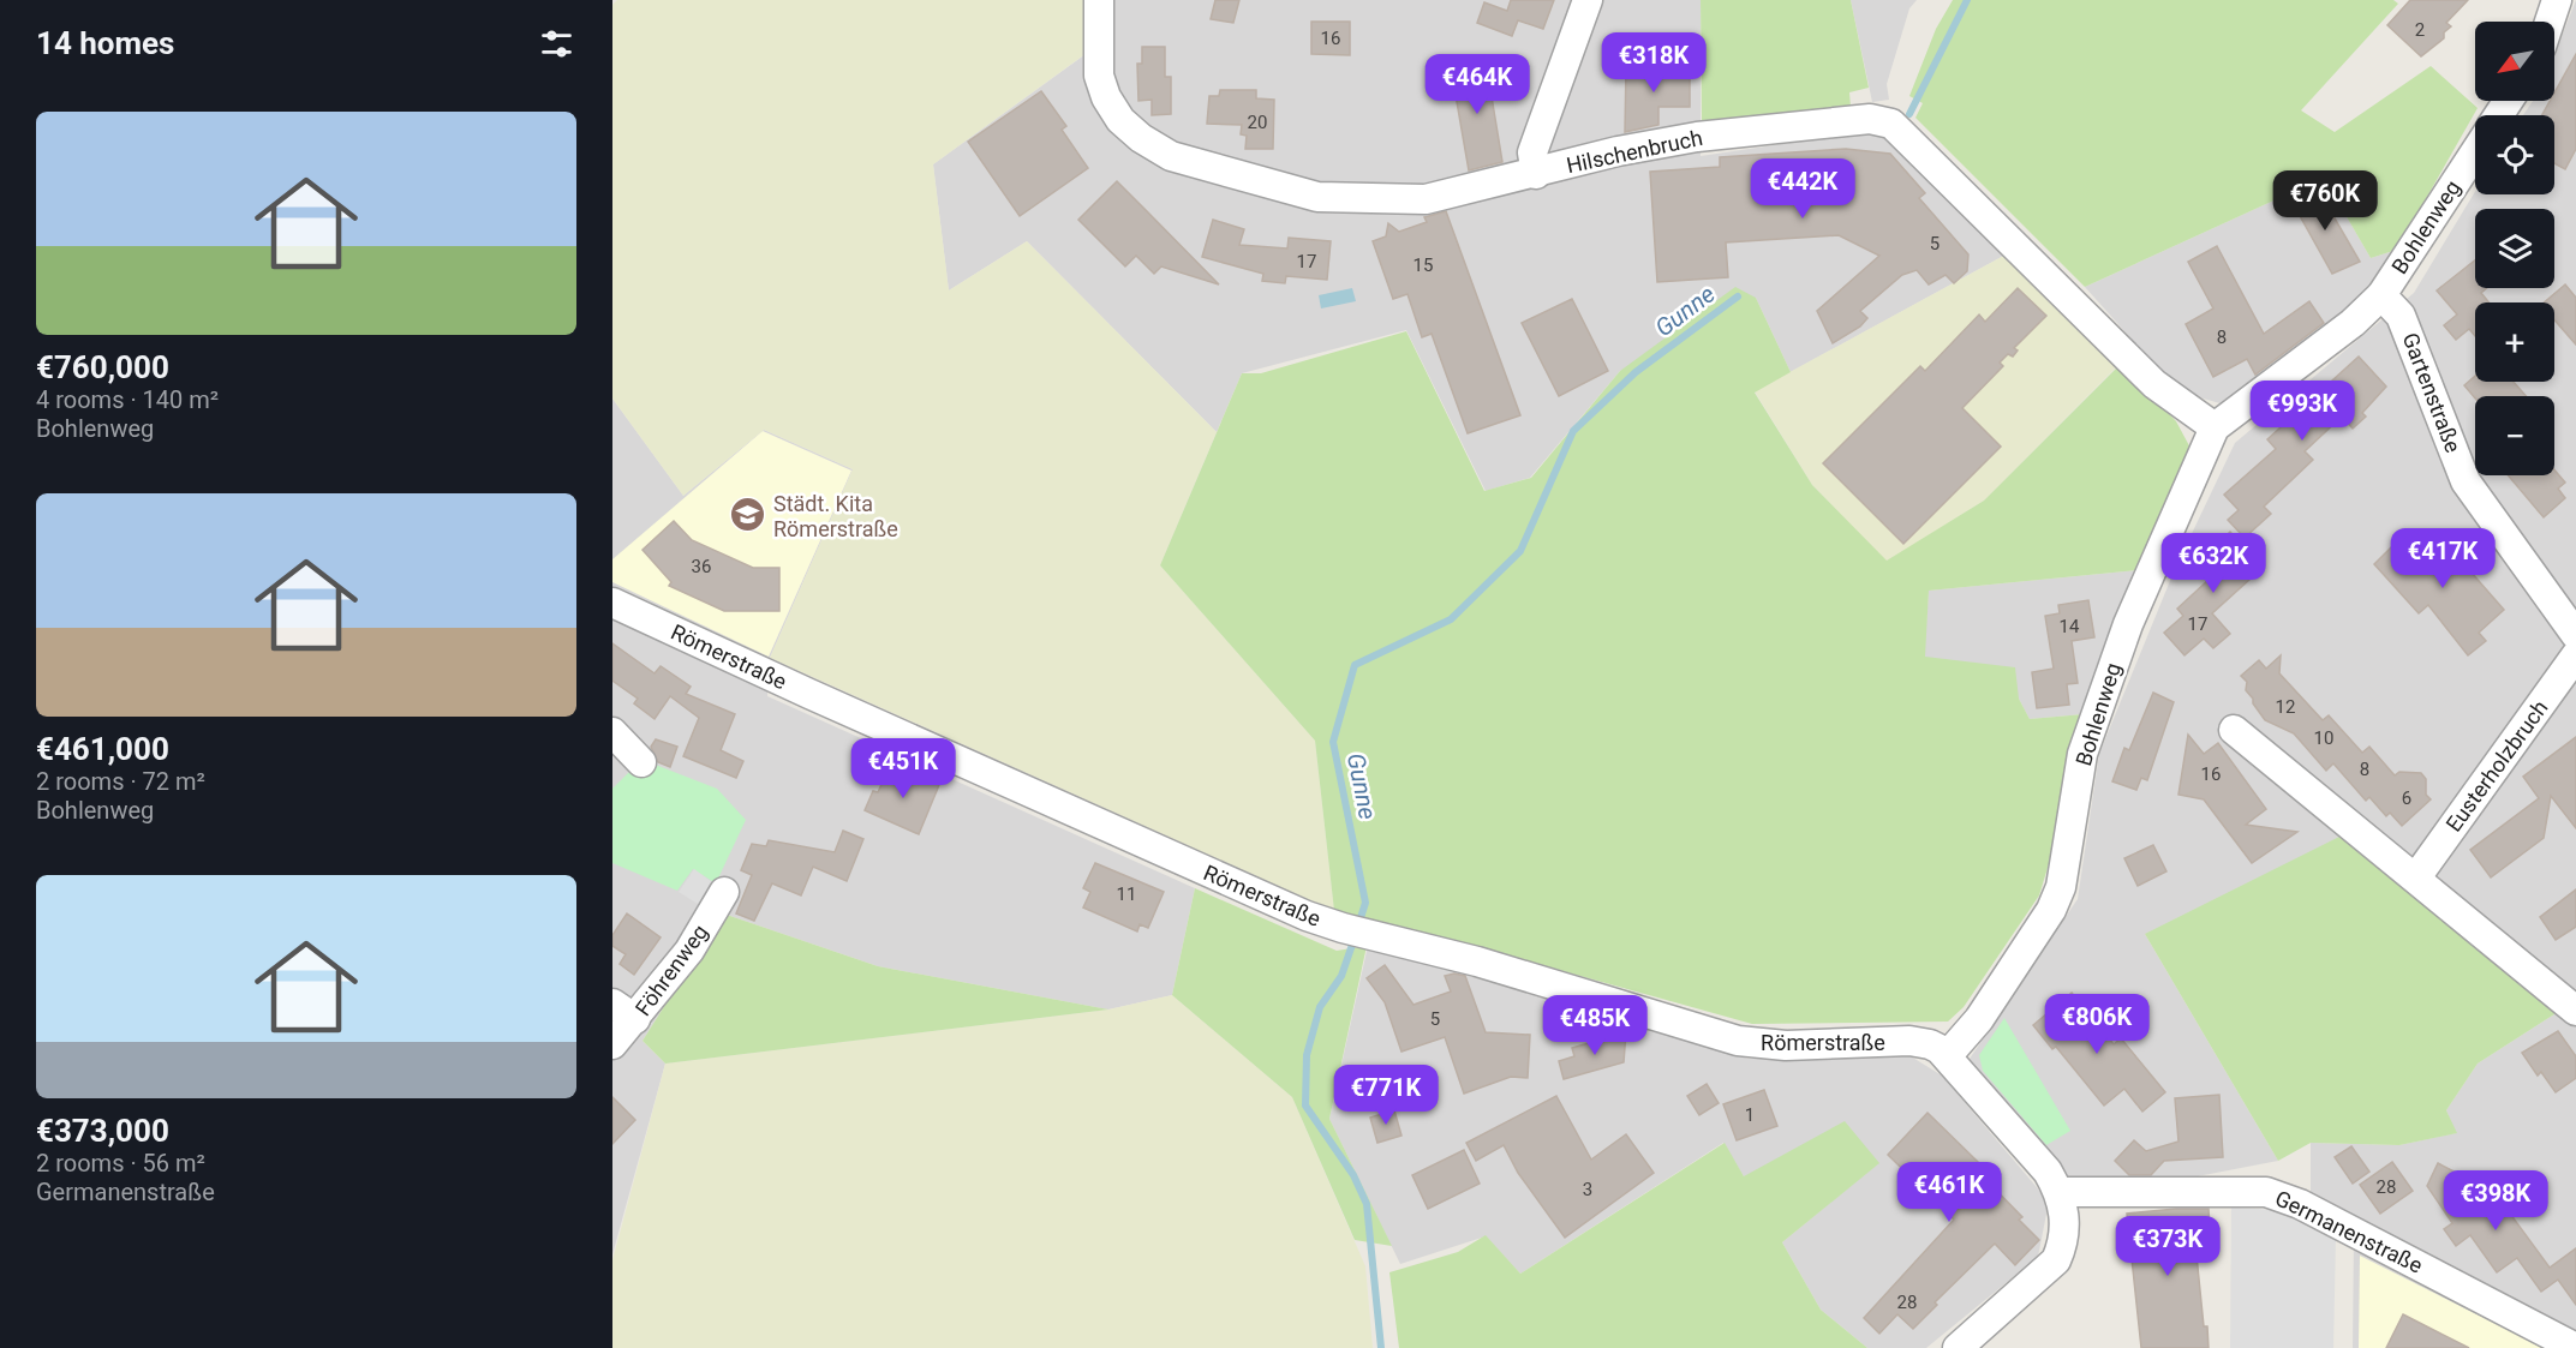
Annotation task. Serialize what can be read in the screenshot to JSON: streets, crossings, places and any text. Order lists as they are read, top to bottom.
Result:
{
  "streets": {
    "street": [
      "Hilschenbruch",
      "Bohlenweg",
      "Gartenstraße",
      "Römerstraße",
      "Eusterholzbruch",
      "Föhrenweg",
      "Germanenstraße"
    ]
  },
  "crossings": [
    ["Hilschenbruch", "Bohlenweg"],
    ["Bohlenweg", "Gartenstraße"],
    ["Bohlenweg", "Römerstraße"]
  ],
  "water": ["Gunne"],
  "places": {
    "school or university": ["Städt. Kita Römerstraße"]
  },
  "house_numbers": [
    "2",
    "16",
    "20",
    "5",
    "17",
    "15",
    "8",
    "36",
    "17",
    "14",
    "12",
    "10",
    "8",
    "16",
    "6",
    "11",
    "5",
    "1",
    "28",
    "3",
    "28"
  ],
  "north": "bottom left",
  "page": {
    "heading": "14 homes",
    "map_buttons": ["+", "−"],
    "price": [
      "€318K",
      "€464K",
      "€442K",
      "€760K",
      "€993K",
      "€417K",
      "€632K",
      "€451K",
      "€806K",
      "€485K",
      "€771K",
      "€461K",
      "€398K",
      "€373K"
    ],
    "list": [
      {
        "name": "€760,000",
        "note": "4 rooms · 140 m² · Bohlenweg"
      },
      {
        "name": "€461,000",
        "note": "2 rooms · 72 m² · Bohlenweg"
      },
      {
        "name": "€373,000",
        "note": "2 rooms · 56 m² · Germanenstraße"
      }
    ]
  }
}
